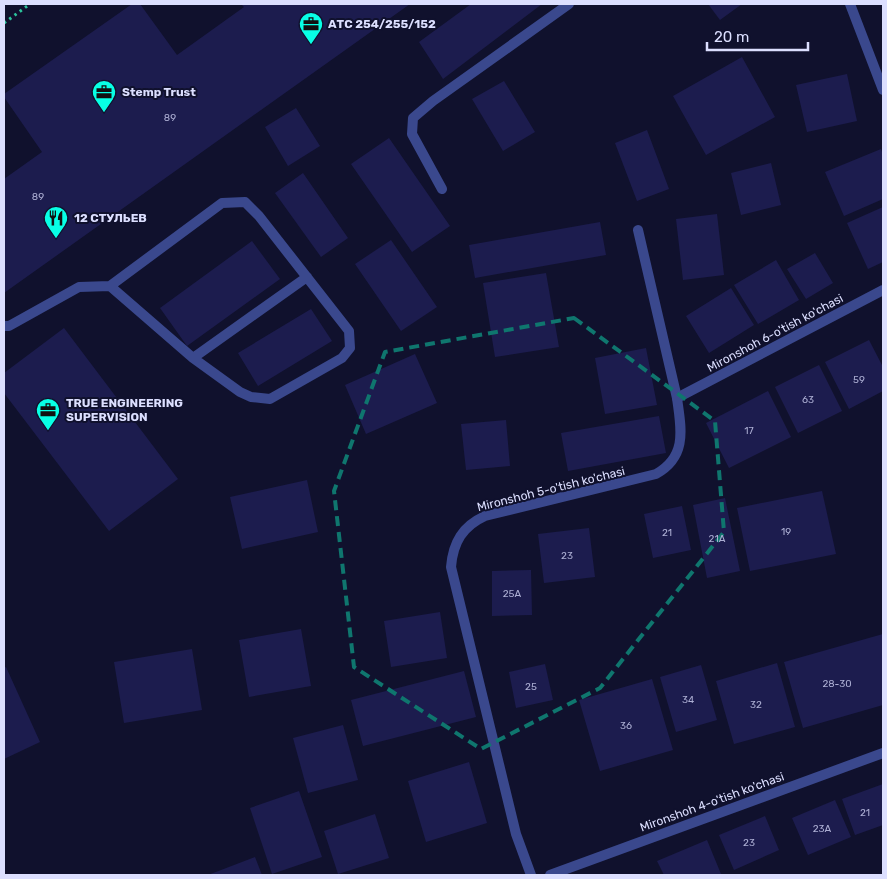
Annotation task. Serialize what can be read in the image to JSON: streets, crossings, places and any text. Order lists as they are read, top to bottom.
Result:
{
  "streets": {
    "street": ["Mironshoh 6-o'tish ko'chasi", "Mironshoh 5-o'tish ko'chasi", "Mironshoh 4-o'tish ko'chasi"]
  },
  "crossings": [
    ["Mironshoh 6-o'tish ko'chasi", "Mironshoh 5-o'tish ko'chasi"]
  ],
  "places": {
    "office": ["АТС 254/255/152", "Stemp Trust", "TRUE ENGINEERING SUPERVISION"],
    "restaurant": ["12 СТУЛЬЕВ"]
  },
  "house_numbers": [
    "89",
    "89",
    "59",
    "63",
    "17",
    "19",
    "21",
    "21A",
    "23",
    "25A",
    "28-30",
    "25",
    "34",
    "32",
    "36",
    "21",
    "23A",
    "23"
  ],
  "scale_bar": "20 m"
}
